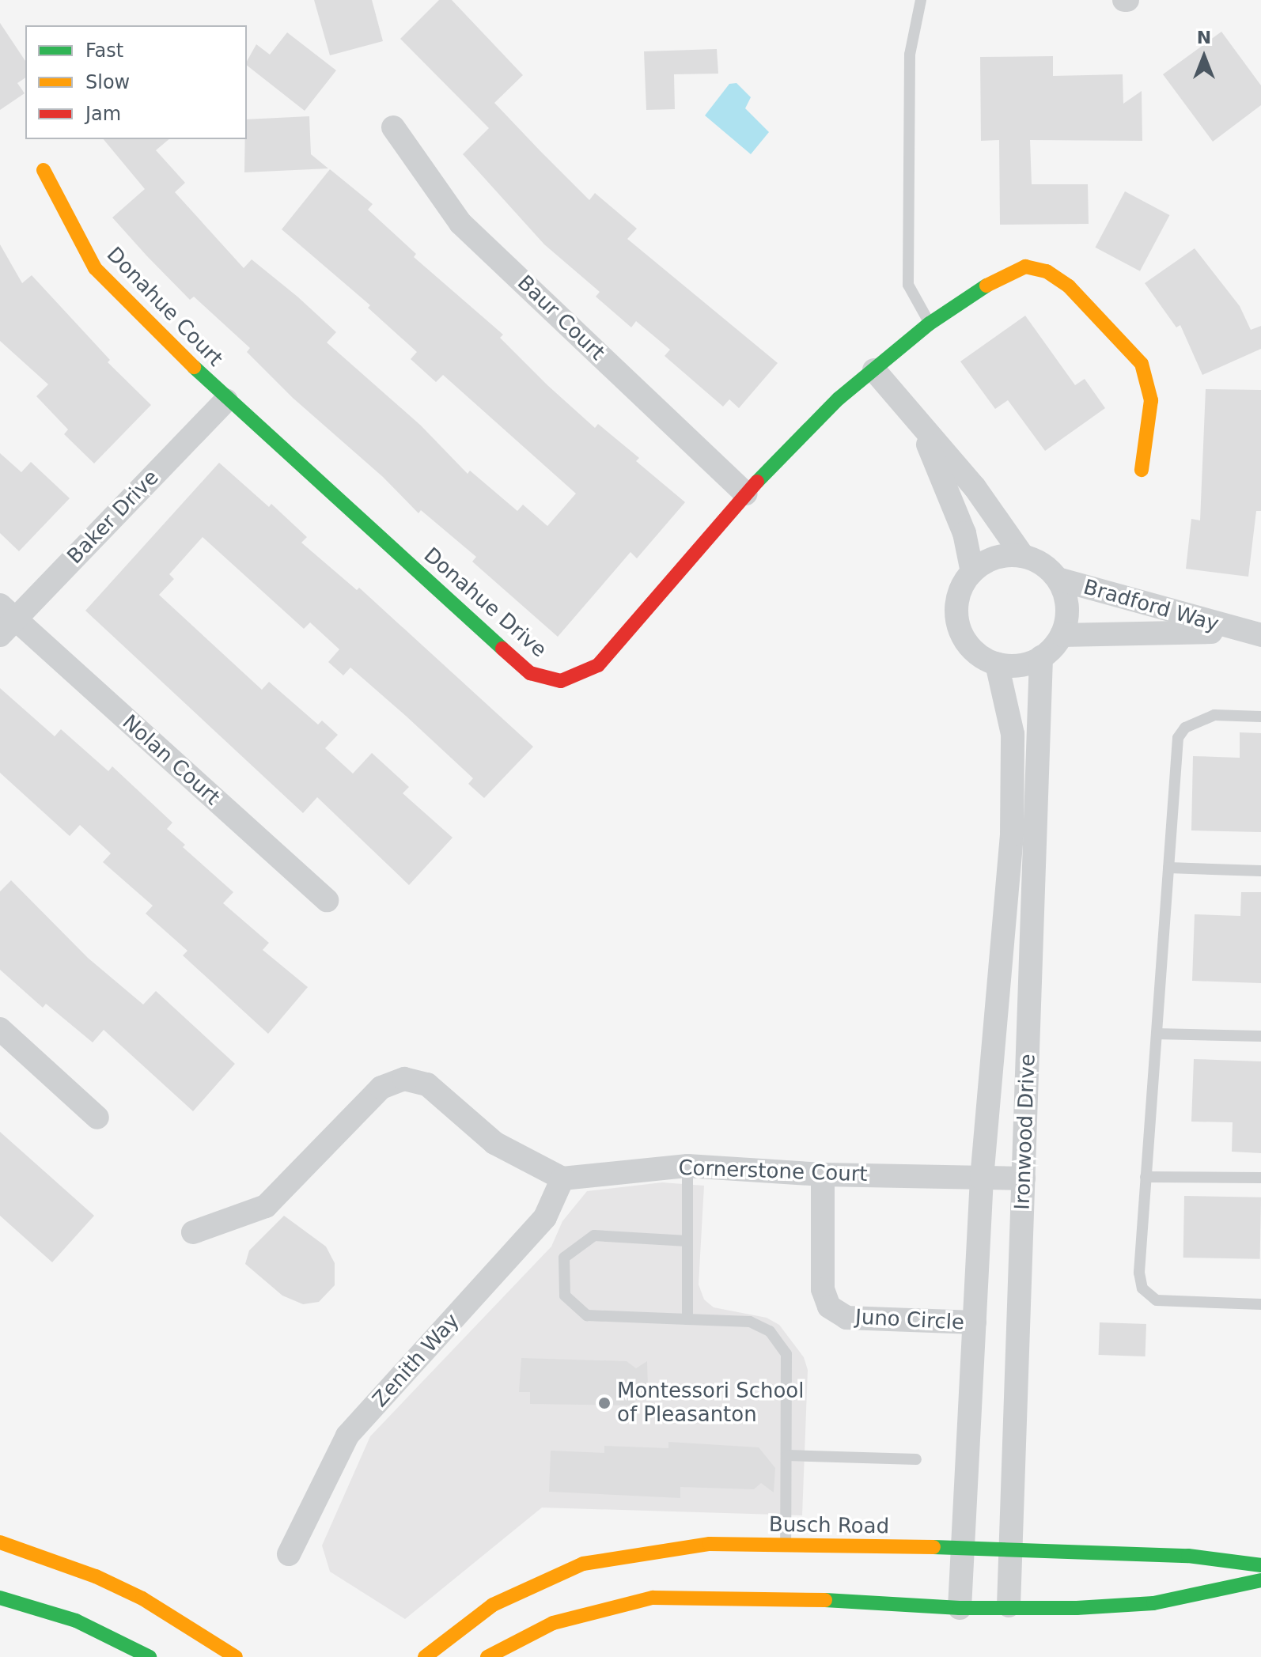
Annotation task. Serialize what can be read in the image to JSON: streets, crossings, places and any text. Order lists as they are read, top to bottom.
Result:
{
  "streets": {
    "street": [
      "Donahue Court",
      "Baur Court",
      "Baker Drive",
      "Donahue Drive",
      "Bradford Way",
      "Nolan Court",
      "Ironwood Drive",
      "Cornerstone Court",
      "Juno Circle",
      "Zenith Way",
      "Busch Road"
    ]
  },
  "crossings": [
    ["Donahue Court", "Baker Drive"],
    ["Donahue Court", "Donahue Drive"],
    ["Baur Court", "Donahue Drive"],
    ["Baker Drive", "Donahue Drive"],
    ["Baker Drive", "Nolan Court"],
    ["Bradford Way", "Ironwood Drive"],
    ["Ironwood Drive", "Cornerstone Court"],
    ["Ironwood Drive", "Juno Circle"],
    ["Ironwood Drive", "Busch Road"],
    ["Cornerstone Court", "Juno Circle"],
    ["Cornerstone Court", "Zenith Way"]
  ],
  "places": ["Montessori School of Pleasanton"],
  "legend": ["Fast", "Slow", "Jam"],
  "north": "top"
}
